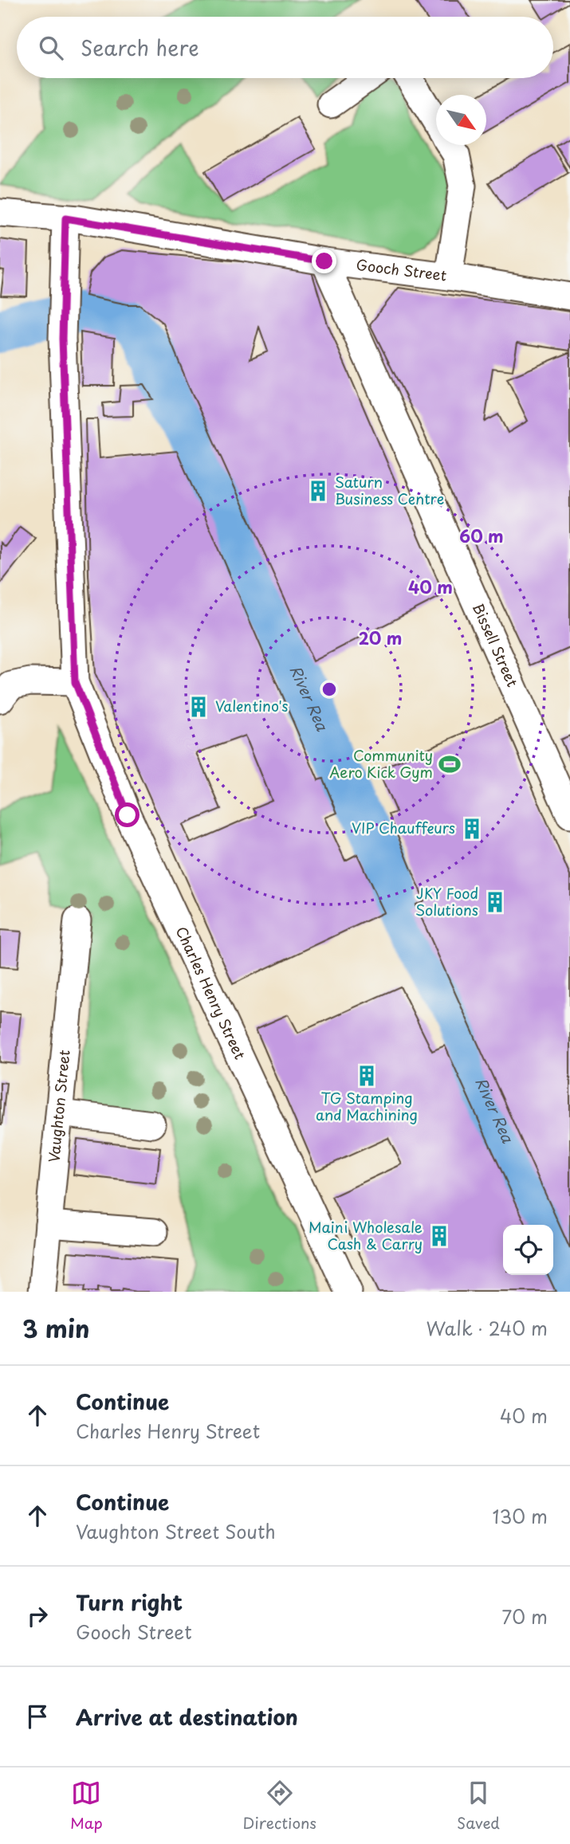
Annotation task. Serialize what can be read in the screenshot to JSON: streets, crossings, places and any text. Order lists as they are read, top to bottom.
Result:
{
  "streets": {
    "street": [
      "Gooch Street",
      "Bissell Street",
      "Charles Henry Street",
      "Vaughton Street"
    ]
  },
  "crossings": [
    ["Gooch Street", "Bissell Street"],
    ["Gooch Street", "Charles Henry Street"]
  ],
  "water": ["River Rea"],
  "places": {
    "building": [
      "Saturn Business Centre",
      "Valentino's",
      "VIP Chauffeurs",
      "JKY Food Solutions",
      "TG Stamping and Machining",
      "Maini Wholesale Cash & Carry"
    ],
    "sports": ["Community Aero Kick Gym"]
  },
  "north": "bottom right",
  "page": {
    "search": "Search here",
    "heading": ["3 min", "Walk · 240 m"],
    "list": [
      ["Continue", "Charles Henry Street", "40 m"],
      ["Continue", "Vaughton Street South", "130 m"],
      ["Turn right", "Gooch Street", "70 m"],
      "Arrive at destination"
    ],
    "nav": ["Map", "Directions", "Saved"]
  },
  "rings": ["60 m", "40 m", "20 m"]
}
